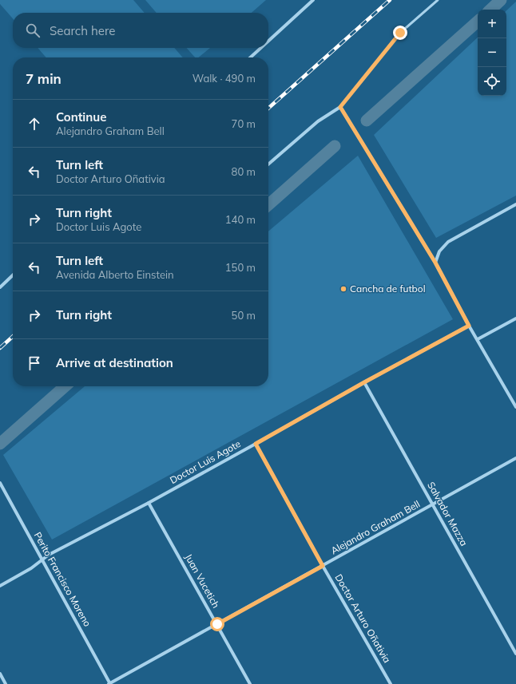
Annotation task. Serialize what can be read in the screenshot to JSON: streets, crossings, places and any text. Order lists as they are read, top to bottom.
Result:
{
  "streets": {
    "street": [
      "Doctor Luis Agote",
      "Salvador Mazza",
      "Alejandro Graham Bell",
      "Perito Francisco Moreno",
      "Juan Vucetich",
      "Doctor Arturo Oñativia"
    ]
  },
  "crossings": [
    ["Doctor Luis Agote", "Salvador Mazza"],
    ["Doctor Luis Agote", "Perito Francisco Moreno"],
    ["Doctor Luis Agote", "Juan Vucetich"],
    ["Doctor Luis Agote", "Doctor Arturo Oñativia"],
    ["Salvador Mazza", "Alejandro Graham Bell"],
    ["Alejandro Graham Bell", "Perito Francisco Moreno"],
    ["Alejandro Graham Bell", "Juan Vucetich"],
    ["Alejandro Graham Bell", "Doctor Arturo Oñativia"]
  ],
  "places": ["Cancha de futbol"],
  "page": {
    "map_buttons": ["+", "−"],
    "search": "Search here",
    "heading": ["7 min", "Walk · 490 m"],
    "list": [
      ["Continue", "Alejandro Graham Bell", "70 m"],
      ["Turn left", "Doctor Arturo Oñativia", "80 m"],
      ["Turn right", "Doctor Luis Agote", "140 m"],
      ["Turn left", "Avenida Alberto Einstein", "150 m"],
      ["Turn right", "50 m"],
      "Arrive at destination"
    ]
  }
}
